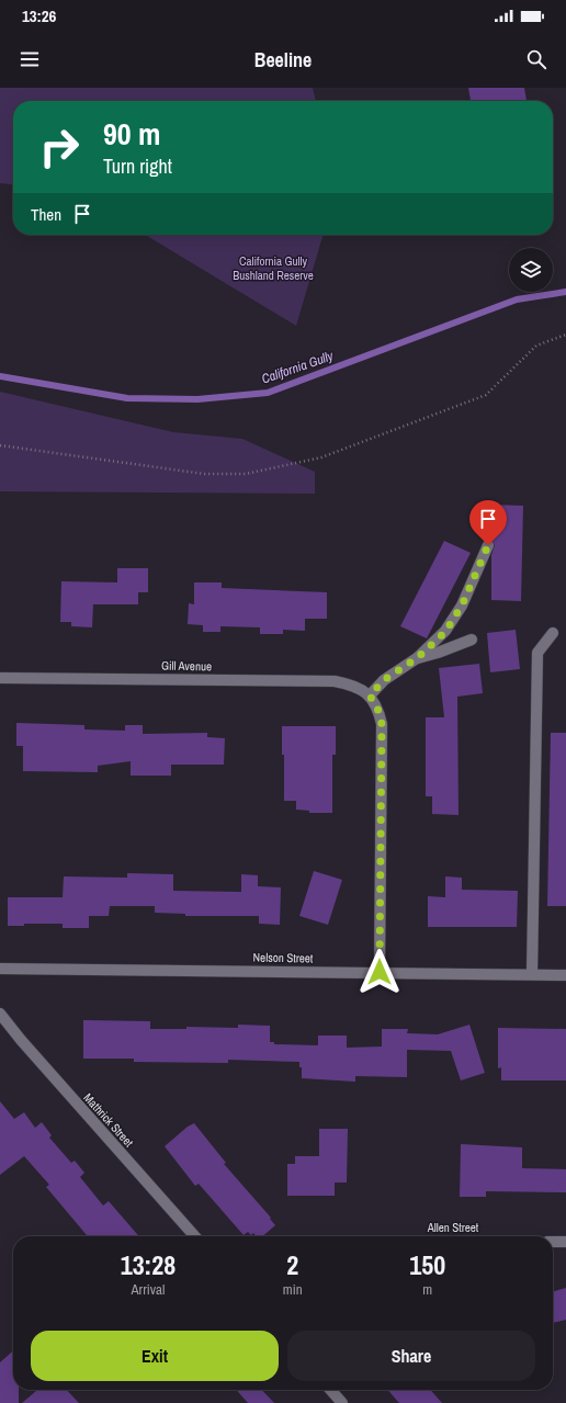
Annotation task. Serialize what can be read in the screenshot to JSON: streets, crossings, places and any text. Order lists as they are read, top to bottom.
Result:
{
  "streets": {
    "street": ["Gill Avenue", "Nelson Street", "Mathrick Street"]
  },
  "water": ["California Gully"],
  "parks": ["California Gully Bushland Reserve"],
  "page": {
    "status": "13:26",
    "header": "Beeline",
    "turn": ["90 m", "Turn right"],
    "then": "Then",
    "eta": [
      "13:28",
      "Arrival",
      "2",
      "min",
      "150",
      "m"
    ],
    "buttons": ["Exit", "Share"]
  }
}
